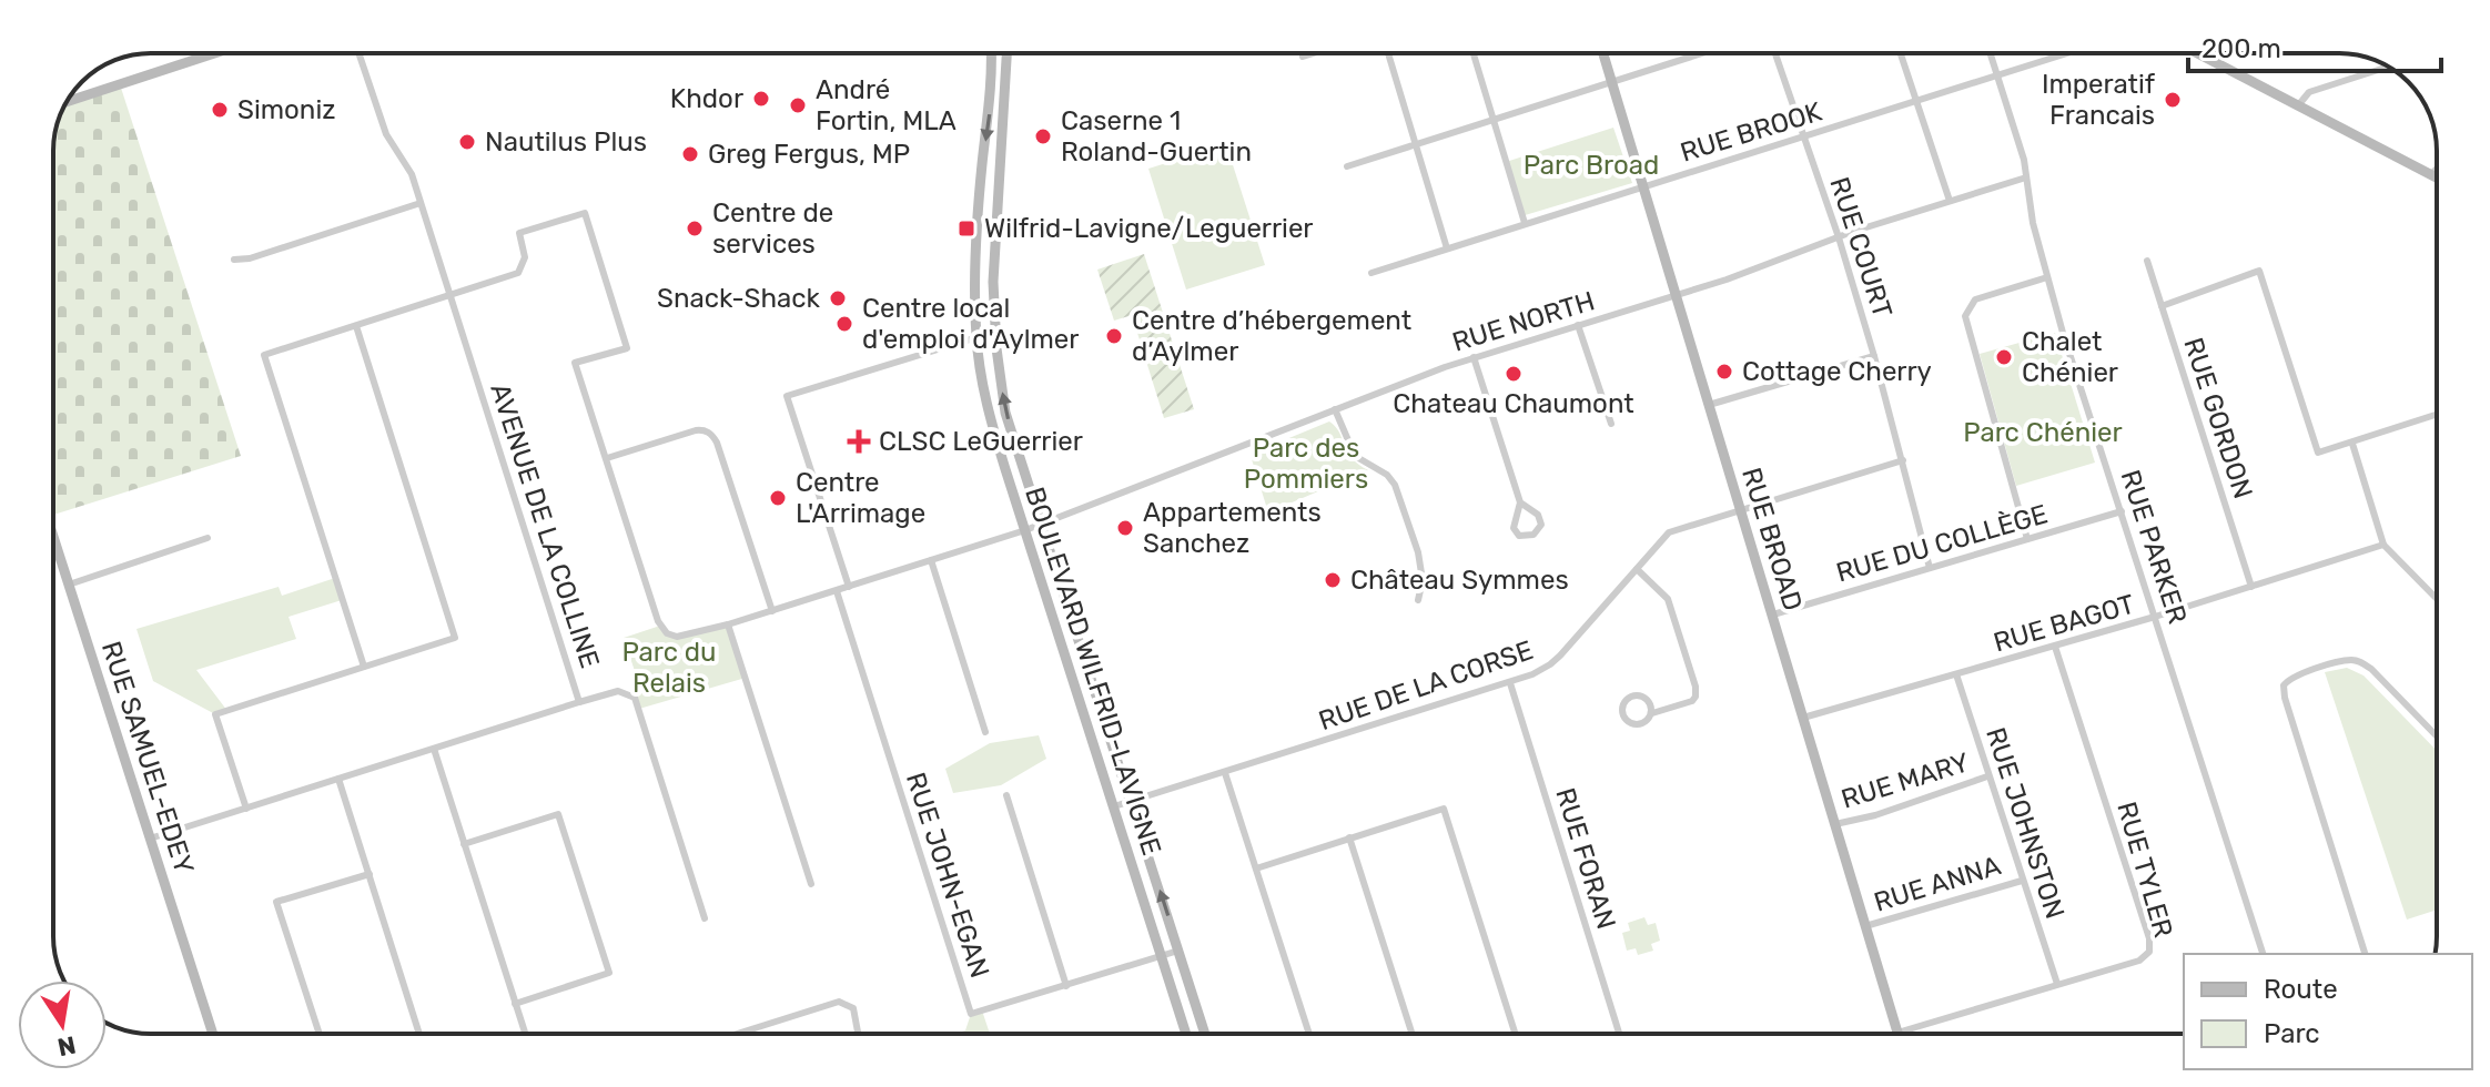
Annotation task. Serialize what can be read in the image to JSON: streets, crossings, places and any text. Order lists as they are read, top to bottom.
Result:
{
  "streets": {
    "main road": ["RUE BROAD", "BOULEVARD WILFRID-LAVIGNE", "RUE SAMUEL-EDEY"],
    "street": [
      "RUE BROOK",
      "RUE COURT",
      "RUE NORTH",
      "RUE GORDON",
      "AVENUE DE LA COLLINE",
      "RUE DU COLLÈGE",
      "RUE PARKER",
      "RUE BAGOT",
      "RUE DE LA CORSE",
      "RUE MARY",
      "RUE JOHNSTON",
      "RUE FORAN",
      "RUE TYLER",
      "RUE JOHN-EGAN",
      "RUE ANNA"
    ]
  },
  "crossings": [
    ["RUE BROOK", "RUE COURT"],
    ["RUE BROOK", "RUE BROAD"],
    ["RUE BROOK", "RUE PARKER"],
    ["RUE COURT", "RUE NORTH"],
    ["RUE COURT", "RUE DU COLLÈGE"],
    ["RUE COURT", "RUE DE LA CORSE"],
    ["RUE NORTH", "RUE BROAD"],
    ["RUE NORTH", "RUE PARKER"],
    ["RUE NORTH", "BOULEVARD WILFRID-LAVIGNE"],
    ["RUE GORDON", "RUE BAGOT"],
    ["AVENUE DE LA COLLINE", "RUE SAMUEL-EDEY"],
    ["RUE BROAD", "RUE DU COLLÈGE"],
    ["RUE BROAD", "RUE BAGOT"],
    ["RUE BROAD", "RUE DE LA CORSE"],
    ["RUE BROAD", "RUE MARY"],
    ["RUE BROAD", "RUE TYLER"],
    ["RUE BROAD", "RUE ANNA"],
    ["RUE DU COLLÈGE", "RUE PARKER"],
    ["RUE PARKER", "RUE BAGOT"],
    ["RUE BAGOT", "RUE JOHNSTON"],
    ["RUE BAGOT", "RUE TYLER"],
    ["BOULEVARD WILFRID-LAVIGNE", "RUE DE LA CORSE"],
    ["BOULEVARD WILFRID-LAVIGNE", "RUE JOHN-EGAN"],
    ["RUE DE LA CORSE", "RUE FORAN"],
    ["RUE MARY", "RUE JOHNSTON"],
    ["RUE JOHNSTON", "RUE TYLER"],
    ["RUE JOHNSTON", "RUE ANNA"]
  ],
  "parks": [
    "Parc Broad",
    "Parc Chénier",
    "Parc des Pommiers",
    "Parc du Relais"
  ],
  "places": {
    "other": [
      "Khdor",
      "Imperatif Francais",
      "André Fortin, MLA",
      "Simoniz",
      "Caserne 1 Roland-Guertin",
      "Nautilus Plus",
      "Greg Fergus, MP",
      "Centre de services",
      "Snack-Shack",
      "Centre local d'emploi d'Aylmer",
      "Centre d’hébergement d’Aylmer",
      "Chalet Chénier",
      "Cottage Cherry",
      "Chateau Chaumont",
      "Centre L'Arrimage",
      "Appartements Sanchez",
      "Château Symmes"
    ],
    "transit": ["Wilfrid-Lavigne/Leguerrier"],
    "health": ["CLSC LeGuerrier"]
  },
  "legend": ["Route", "Parc"],
  "scale_bar": "200 m",
  "north": "bottom"
}
